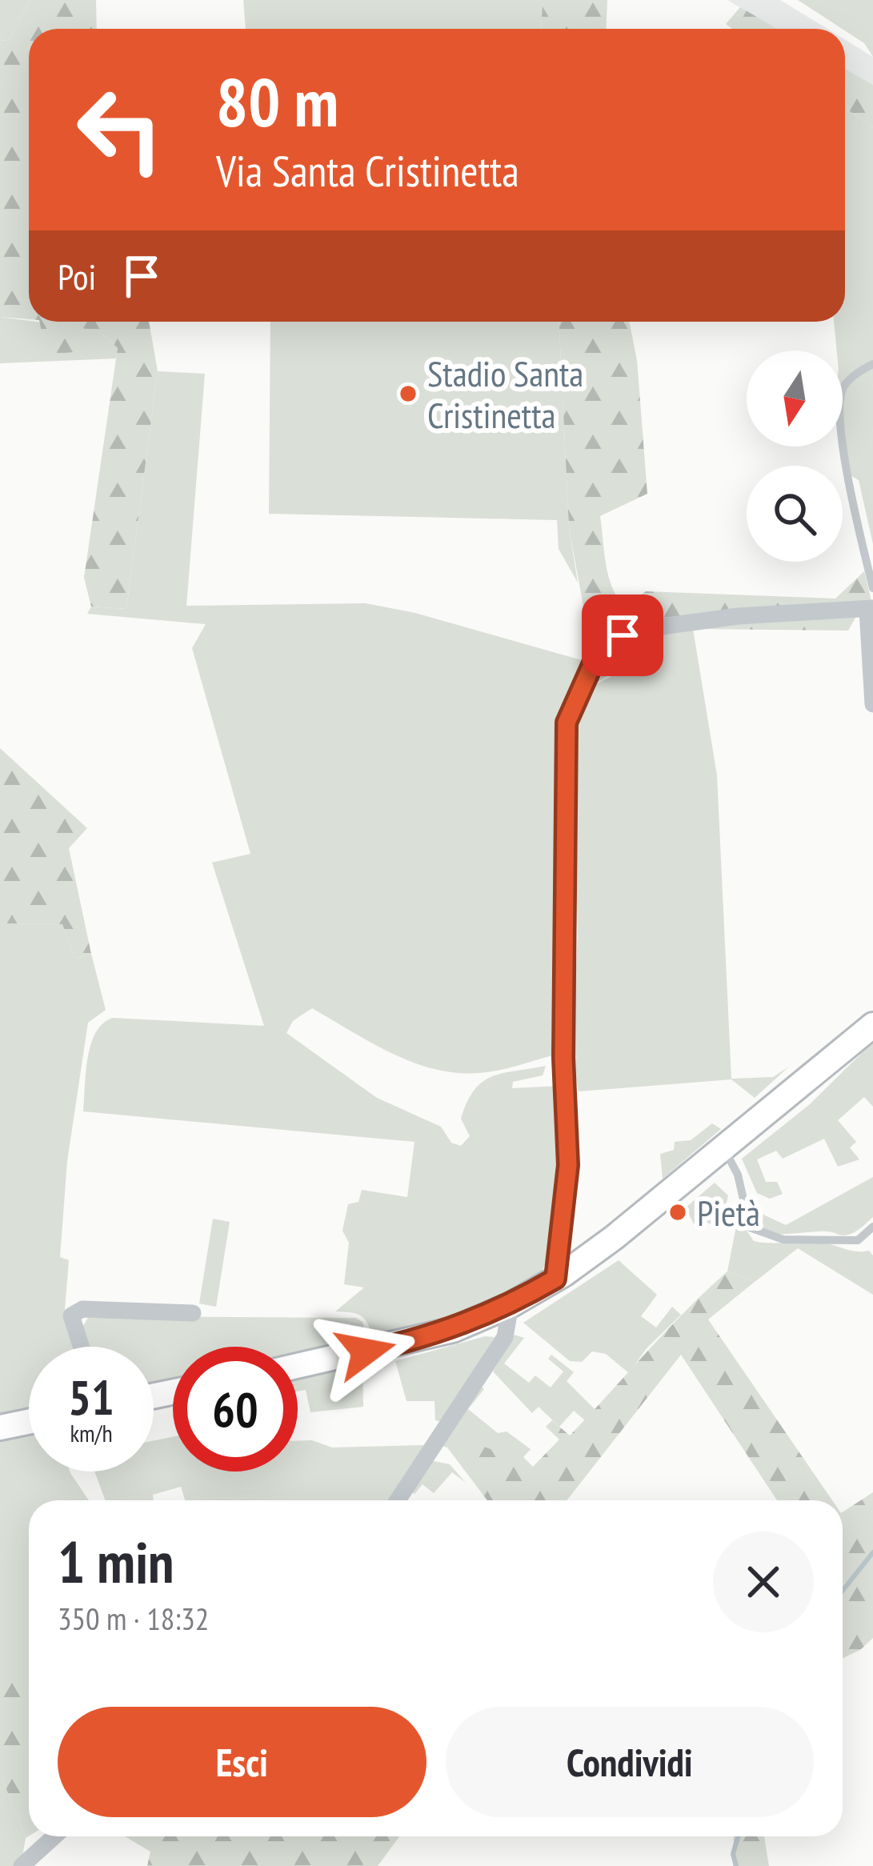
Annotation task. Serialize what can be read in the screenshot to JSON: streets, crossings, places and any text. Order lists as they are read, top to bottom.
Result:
{
  "places": ["Stadio Santa Cristinetta", "Pietà"],
  "north": "bottom",
  "page": {
    "turn": ["80 m", "Via Santa Cristinetta"],
    "then": "Poi",
    "speed": "51 km/h",
    "limit": "60",
    "heading": ["1 min", "350 m · 18:32"],
    "buttons": ["Esci", "Condividi"]
  }
}
